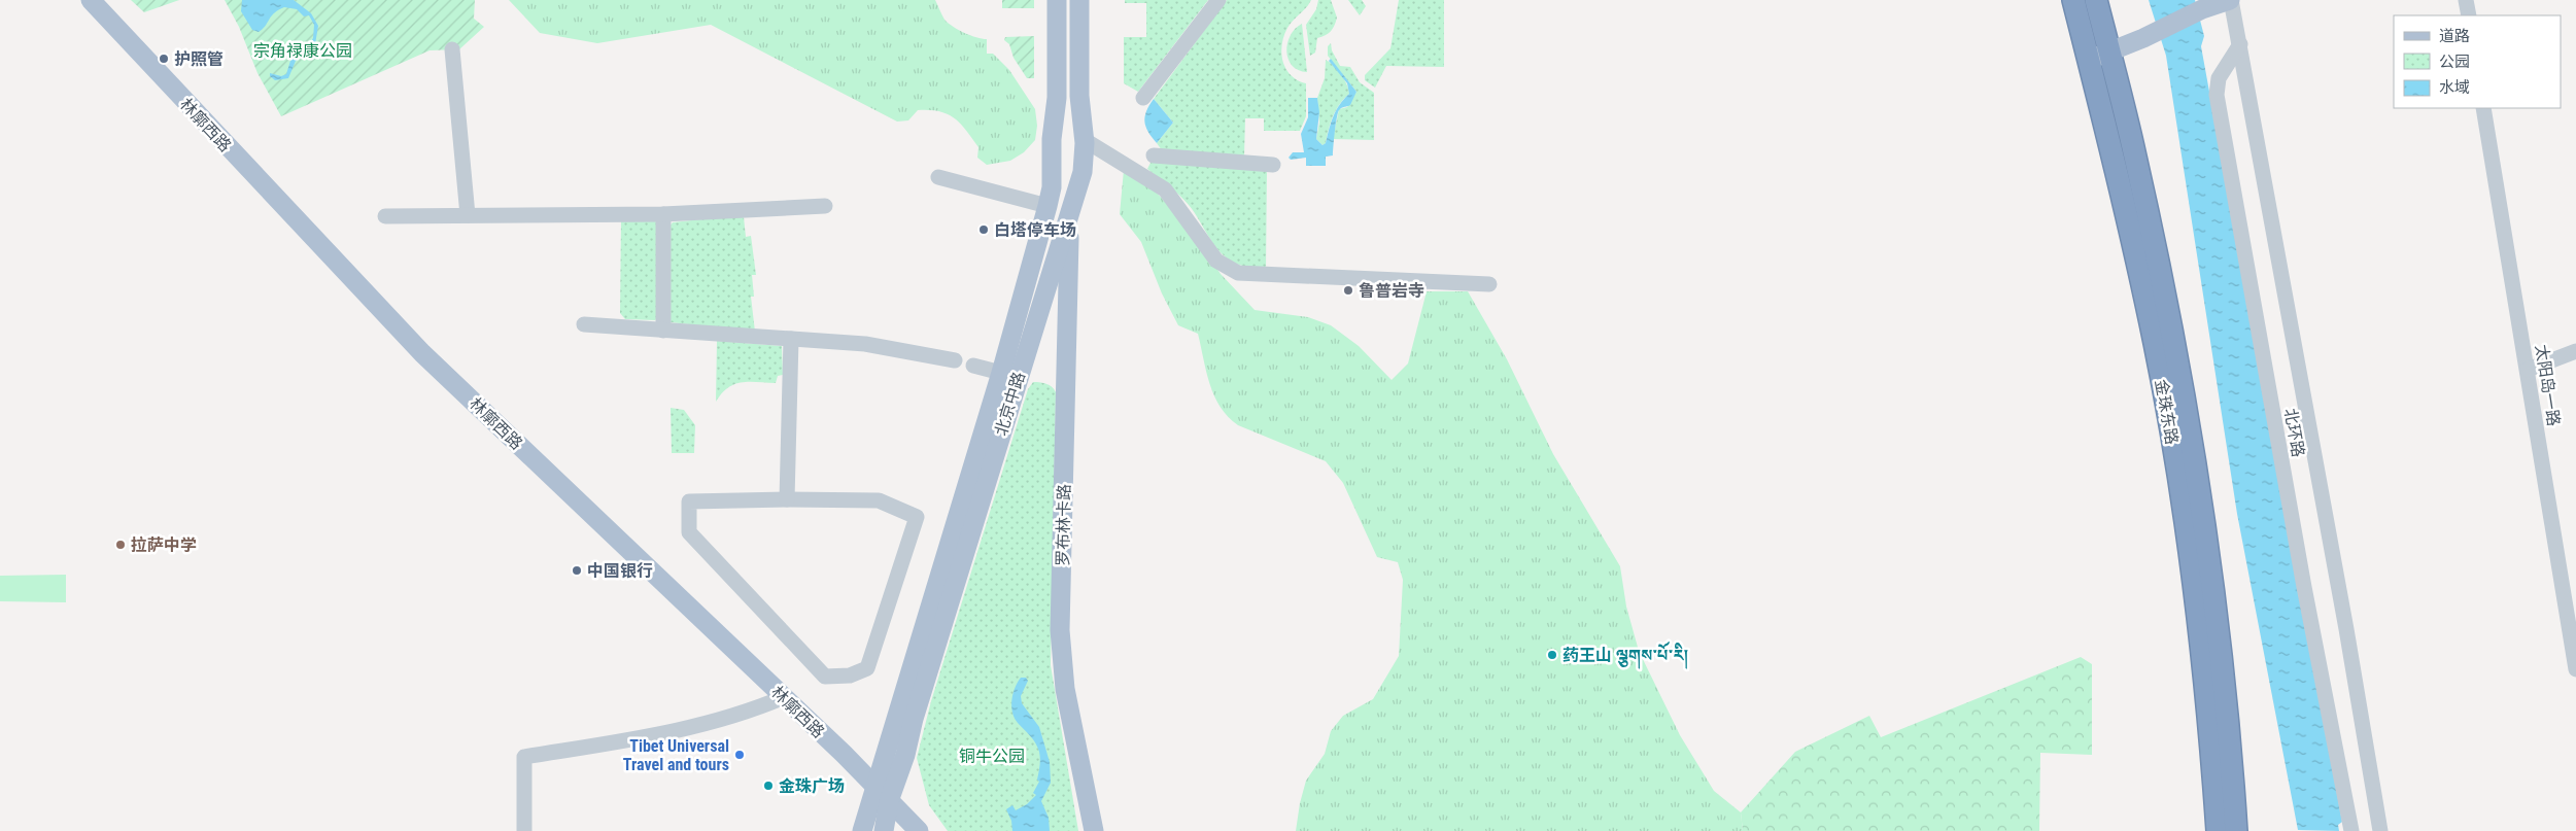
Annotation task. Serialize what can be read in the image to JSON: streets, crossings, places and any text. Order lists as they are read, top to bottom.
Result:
{
  "streets": {
    "highway": ["金珠东路"],
    "main road": ["林廓西路", "北京中路", "罗布林卡路"],
    "street": ["太阳岛一路", "北环路"]
  },
  "crossings": [
    ["林廓西路", "北京中路"],
    ["北京中路", "罗布林卡路"]
  ],
  "parks": ["宗角禄康公园", "铜牛公园"],
  "places": [
    "护照管",
    "白塔停车场",
    "鲁普岩寺",
    "拉萨中学",
    "中国银行",
    "药王山 ལྕགས་པོ་རི།",
    "Tibet Universal Travel and tours",
    "金珠广场"
  ],
  "legend": ["道路", "公园", "水域"]
}
